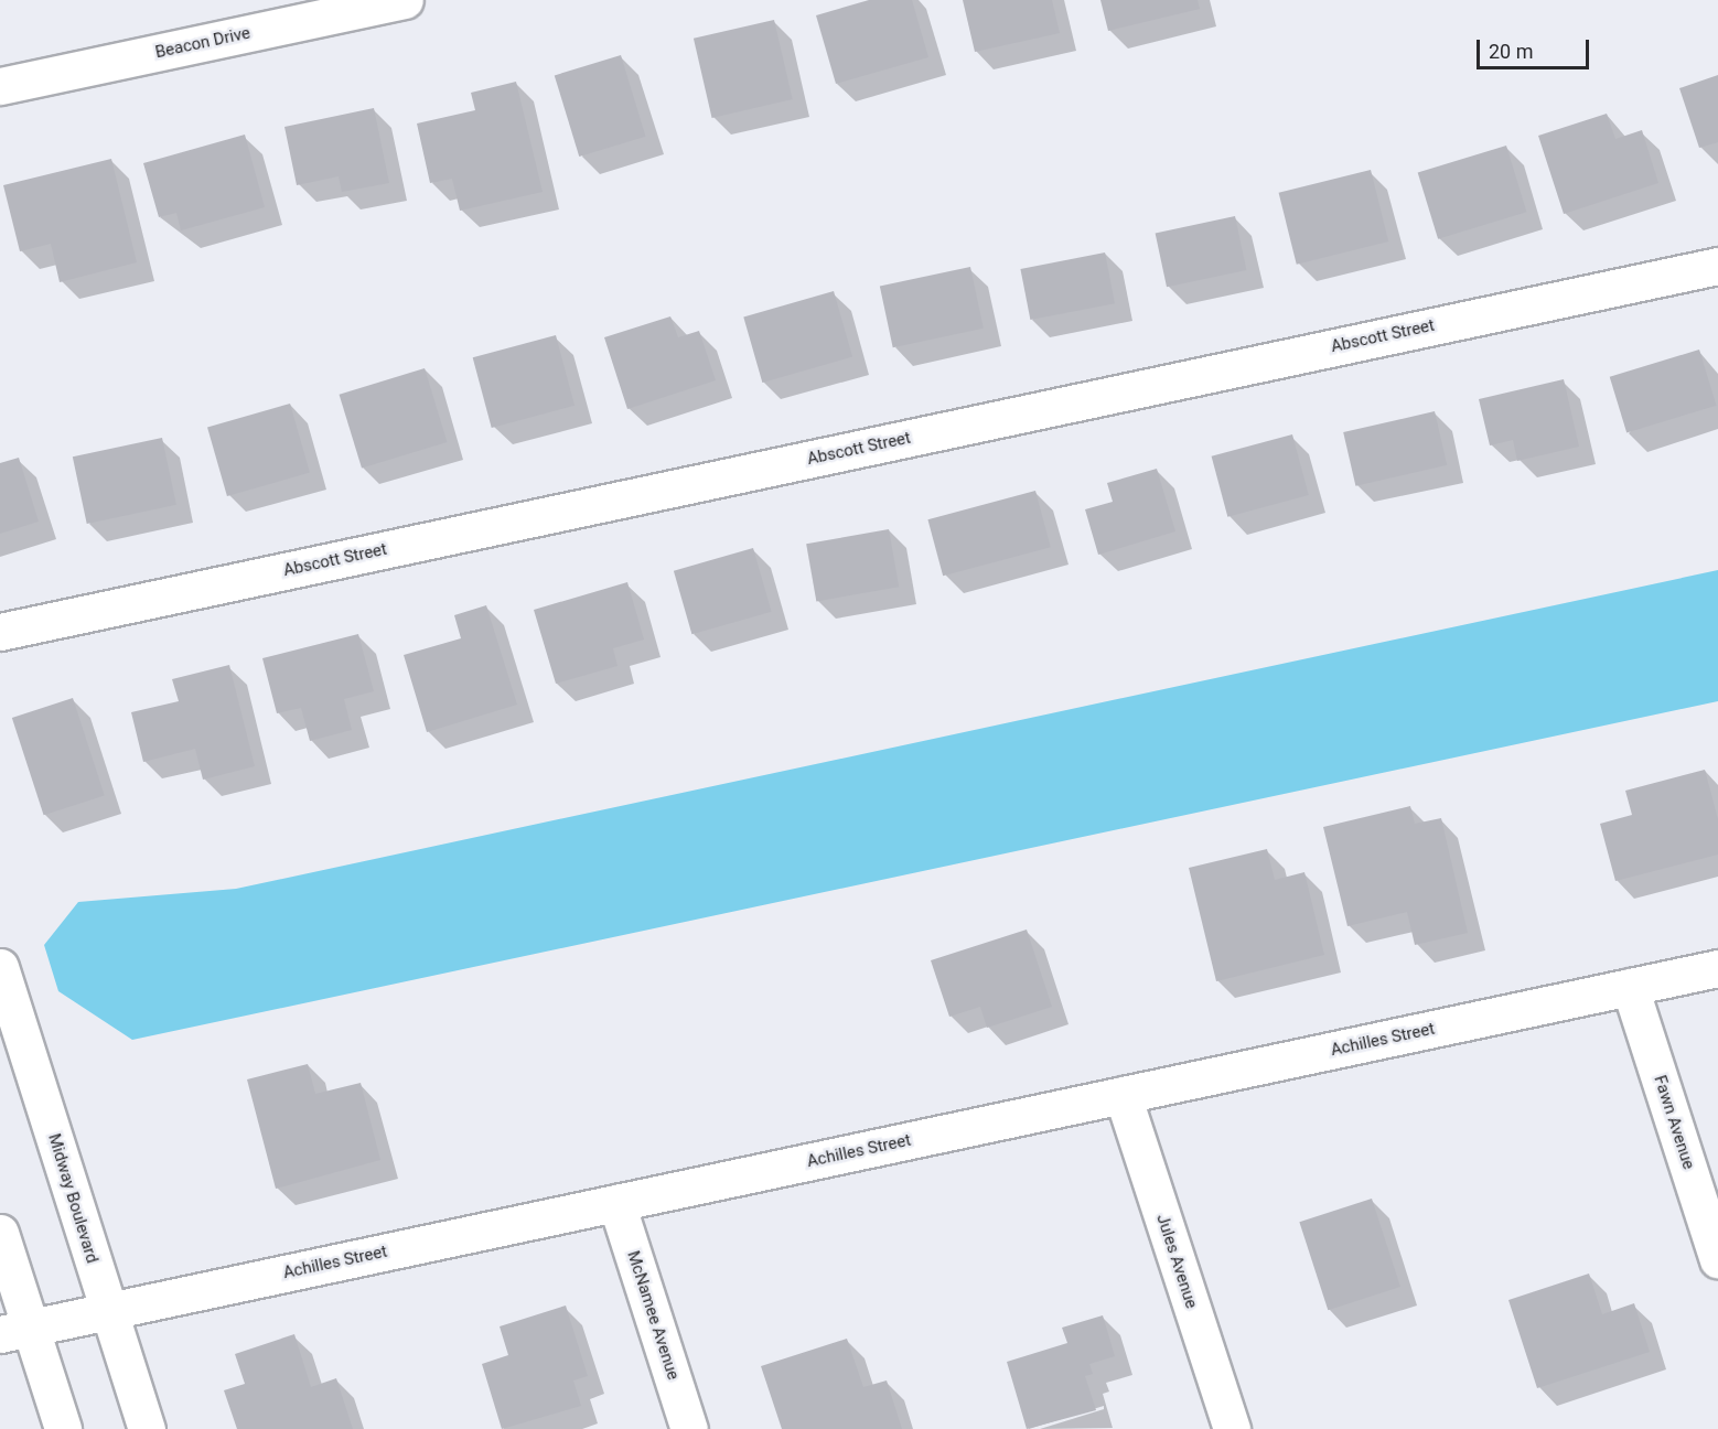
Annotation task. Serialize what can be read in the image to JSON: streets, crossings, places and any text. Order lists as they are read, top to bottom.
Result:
{
  "streets": {
    "street": [
      "Beacon Drive",
      "Abscott Street",
      "Achilles Street",
      "Fawn Avenue",
      "Midway Boulevard",
      "Jules Avenue",
      "McNamee Avenue"
    ]
  },
  "crossings": [
    ["Achilles Street", "Fawn Avenue"],
    ["Achilles Street", "Midway Boulevard"],
    ["Achilles Street", "Jules Avenue"],
    ["Achilles Street", "McNamee Avenue"]
  ],
  "scale_bar": "20 m"
}
